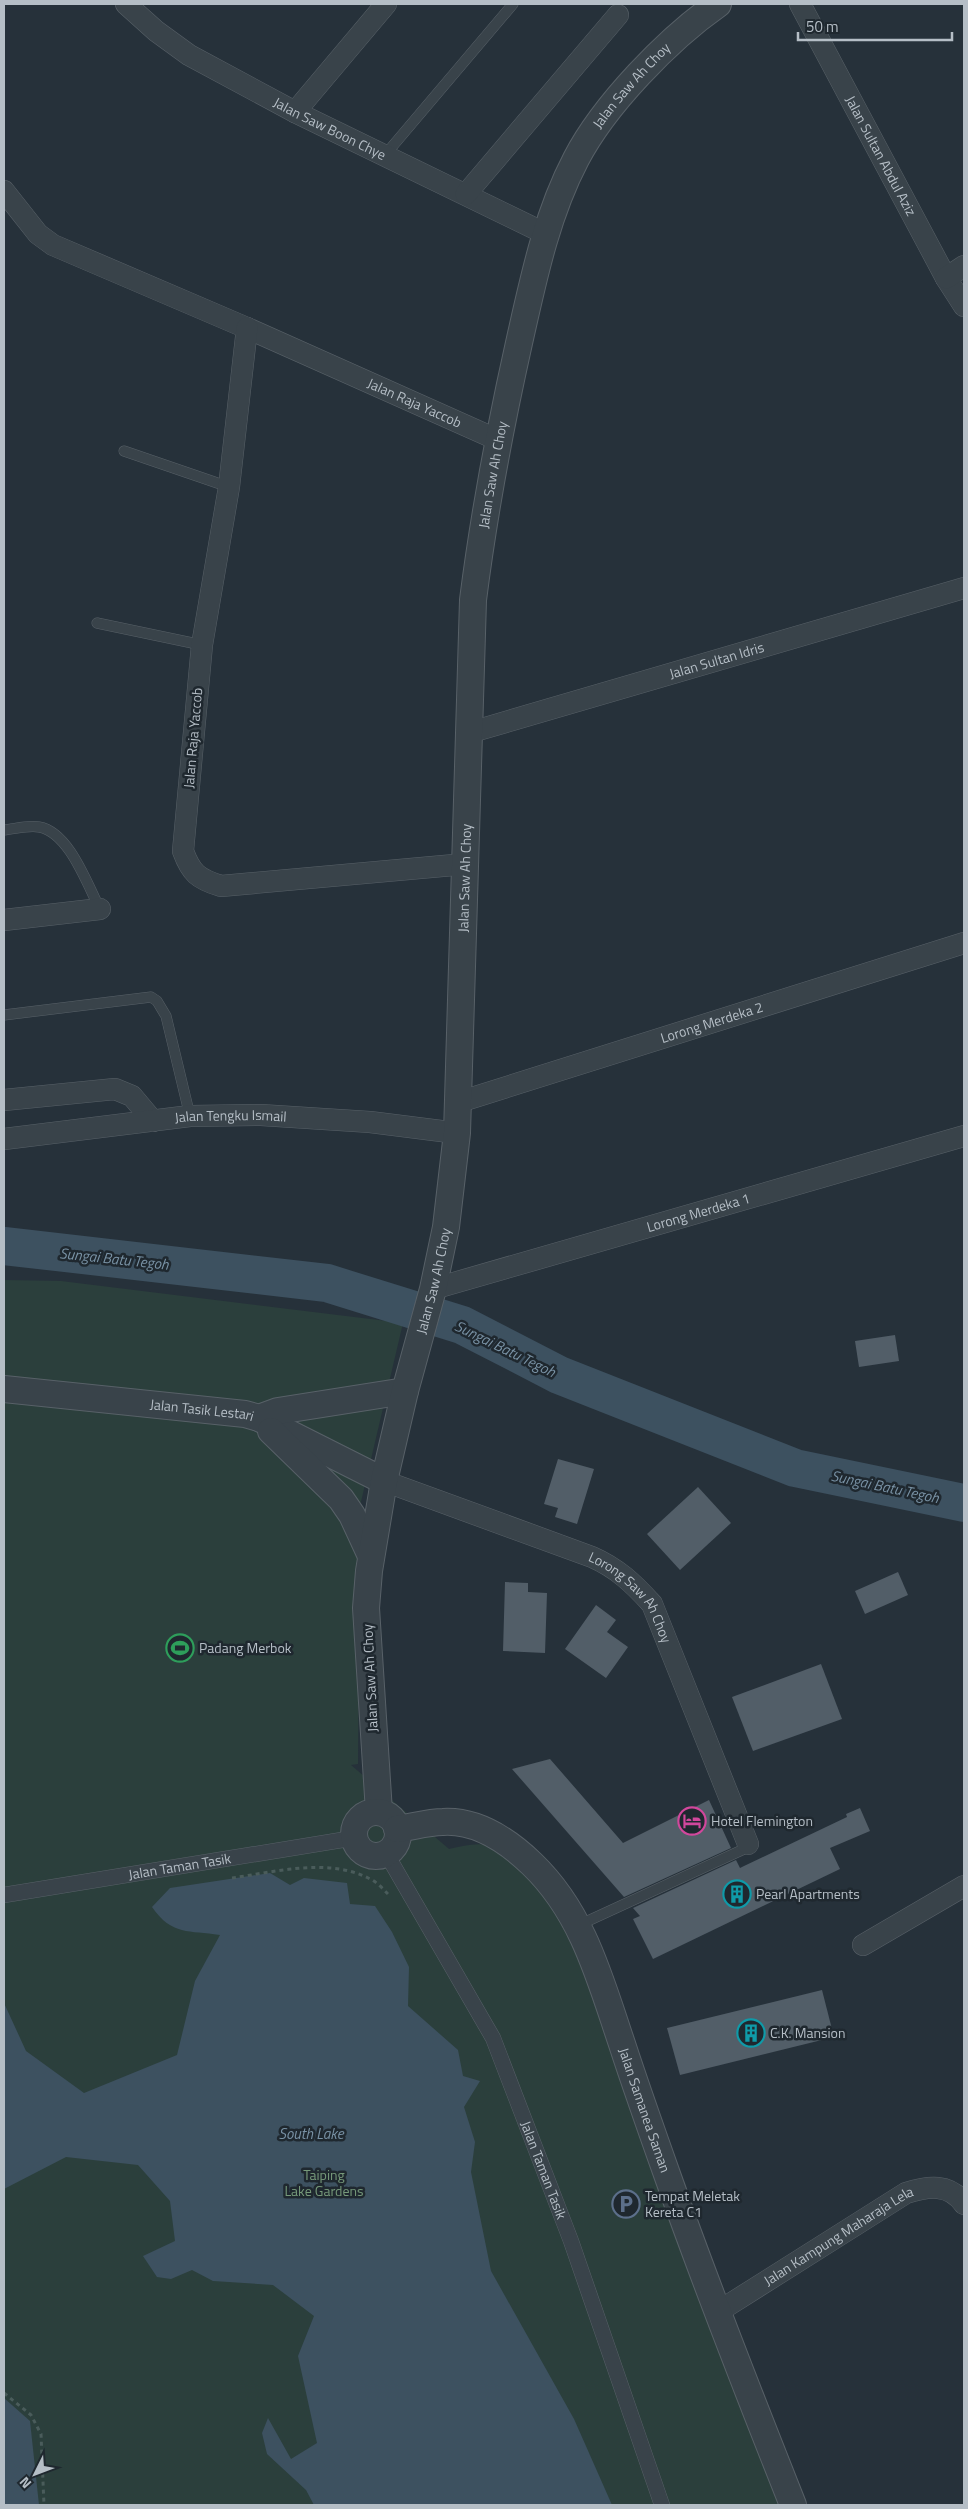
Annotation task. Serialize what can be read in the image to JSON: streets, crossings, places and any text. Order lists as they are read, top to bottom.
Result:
{
  "streets": {
    "street": [
      "Jalan Saw Ah Choy",
      "Jalan Saw Boon Chye",
      "Jalan Sultan Abdul Aziz",
      "Jalan Raja Yaccob",
      "Jalan Sultan Idris",
      "Lorong Merdeka 2",
      "Jalan Tengku Ismail",
      "Lorong Merdeka 1",
      "Jalan Tasik Lestari",
      "Lorong Saw Ah Choy",
      "Jalan Taman Tasik",
      "Jalan Samanea Saman",
      "Jalan Kampung Maharaja Lela"
    ]
  },
  "crossings": [
    ["Jalan Saw Ah Choy", "Jalan Saw Boon Chye"],
    ["Jalan Saw Ah Choy", "Jalan Raja Yaccob"],
    ["Jalan Saw Ah Choy", "Jalan Sultan Idris"],
    ["Jalan Saw Ah Choy", "Lorong Merdeka 2"],
    ["Jalan Saw Ah Choy", "Jalan Tengku Ismail"],
    ["Jalan Saw Ah Choy", "Lorong Merdeka 1"],
    ["Jalan Saw Ah Choy", "Jalan Tasik Lestari"],
    ["Jalan Saw Ah Choy", "Lorong Saw Ah Choy"],
    ["Jalan Saw Ah Choy", "Jalan Taman Tasik"],
    ["Jalan Saw Ah Choy", "Jalan Samanea Saman"],
    ["Jalan Tasik Lestari", "Lorong Saw Ah Choy"],
    ["Jalan Taman Tasik", "Jalan Samanea Saman"],
    ["Jalan Samanea Saman", "Jalan Kampung Maharaja Lela"]
  ],
  "water": ["Sungai Batu Tegoh", "South Lake"],
  "parks": ["Taiping Lake Gardens"],
  "places": {
    "sports": ["Padang Merbok"],
    "hotel": ["Hotel Flemington"],
    "building": ["Pearl Apartments", "C.K. Mansion"],
    "parking": ["Tempat Meletak Kereta C1"]
  },
  "scale_bar": "50 m",
  "north": "bottom left"
}
